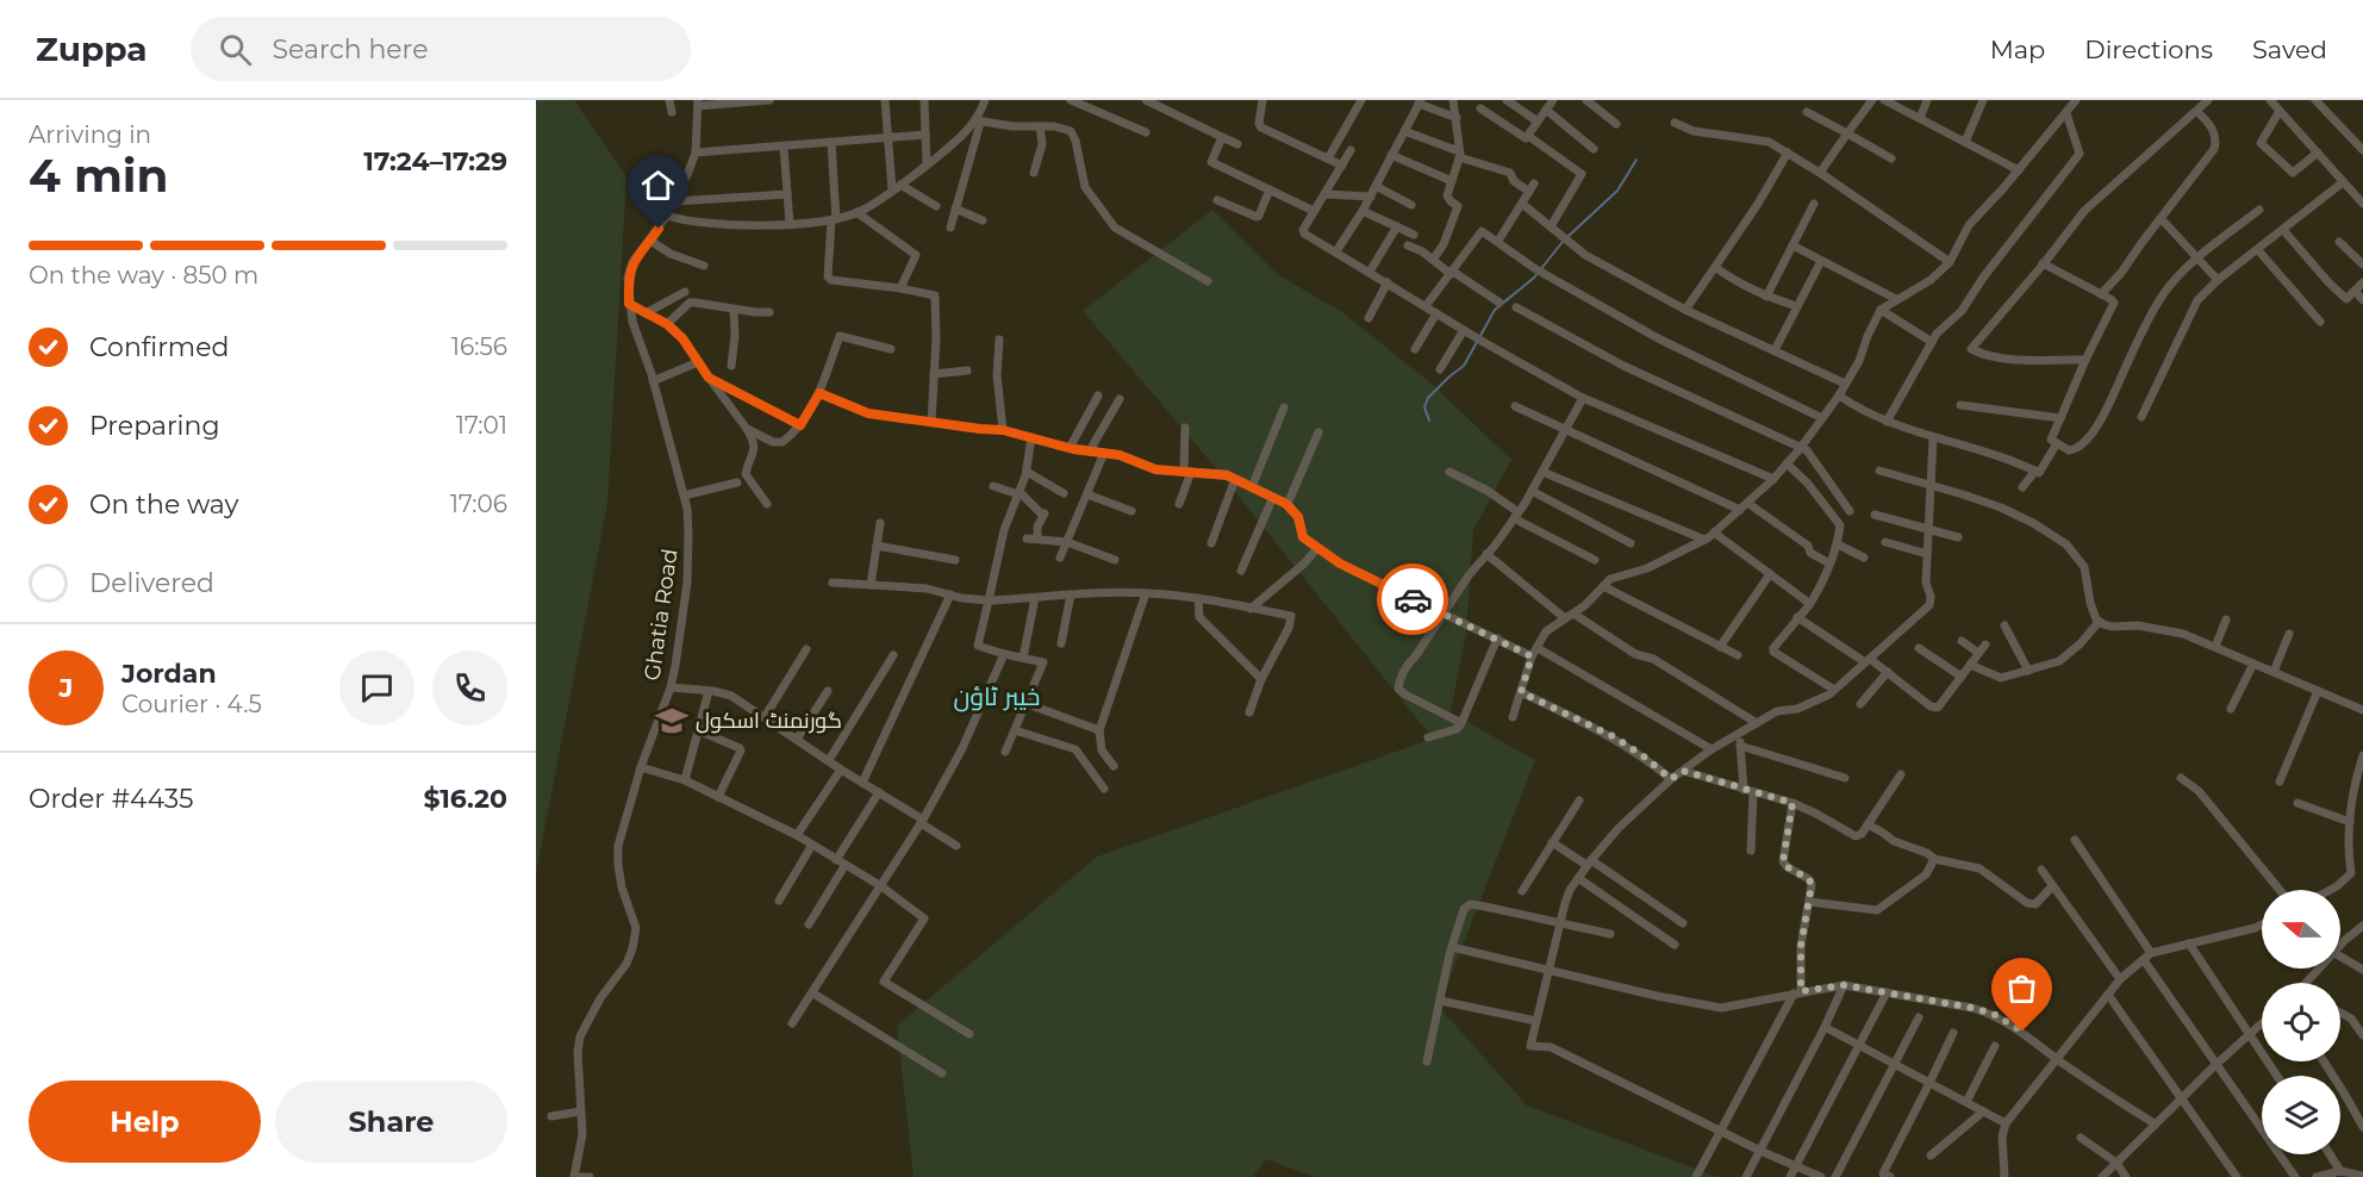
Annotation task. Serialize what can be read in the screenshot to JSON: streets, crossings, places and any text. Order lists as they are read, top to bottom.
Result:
{
  "streets": {
    "street": ["Ghatia Road"]
  },
  "districts": ["خیبر ٹاؤن"],
  "places": {
    "school or university": ["گورنمنٹ اسکول"]
  },
  "north": "left",
  "page": {
    "header": "Zuppa",
    "search": "Search here",
    "nav": ["Map", "Directions", "Saved"],
    "heading": ["4 min", "Arriving in", "17:24–17:29"],
    "panel": [
      "Jordan",
      "Courier · 4.5",
      "Order #4435",
      "$16.20"
    ],
    "bar": "On the way · 850 m",
    "list": [
      ["Confirmed", "16:56"],
      ["Preparing", "17:01"],
      ["On the way", "17:06"],
      "Delivered"
    ],
    "round": "J",
    "buttons": ["Help", "Share"]
  }
}
